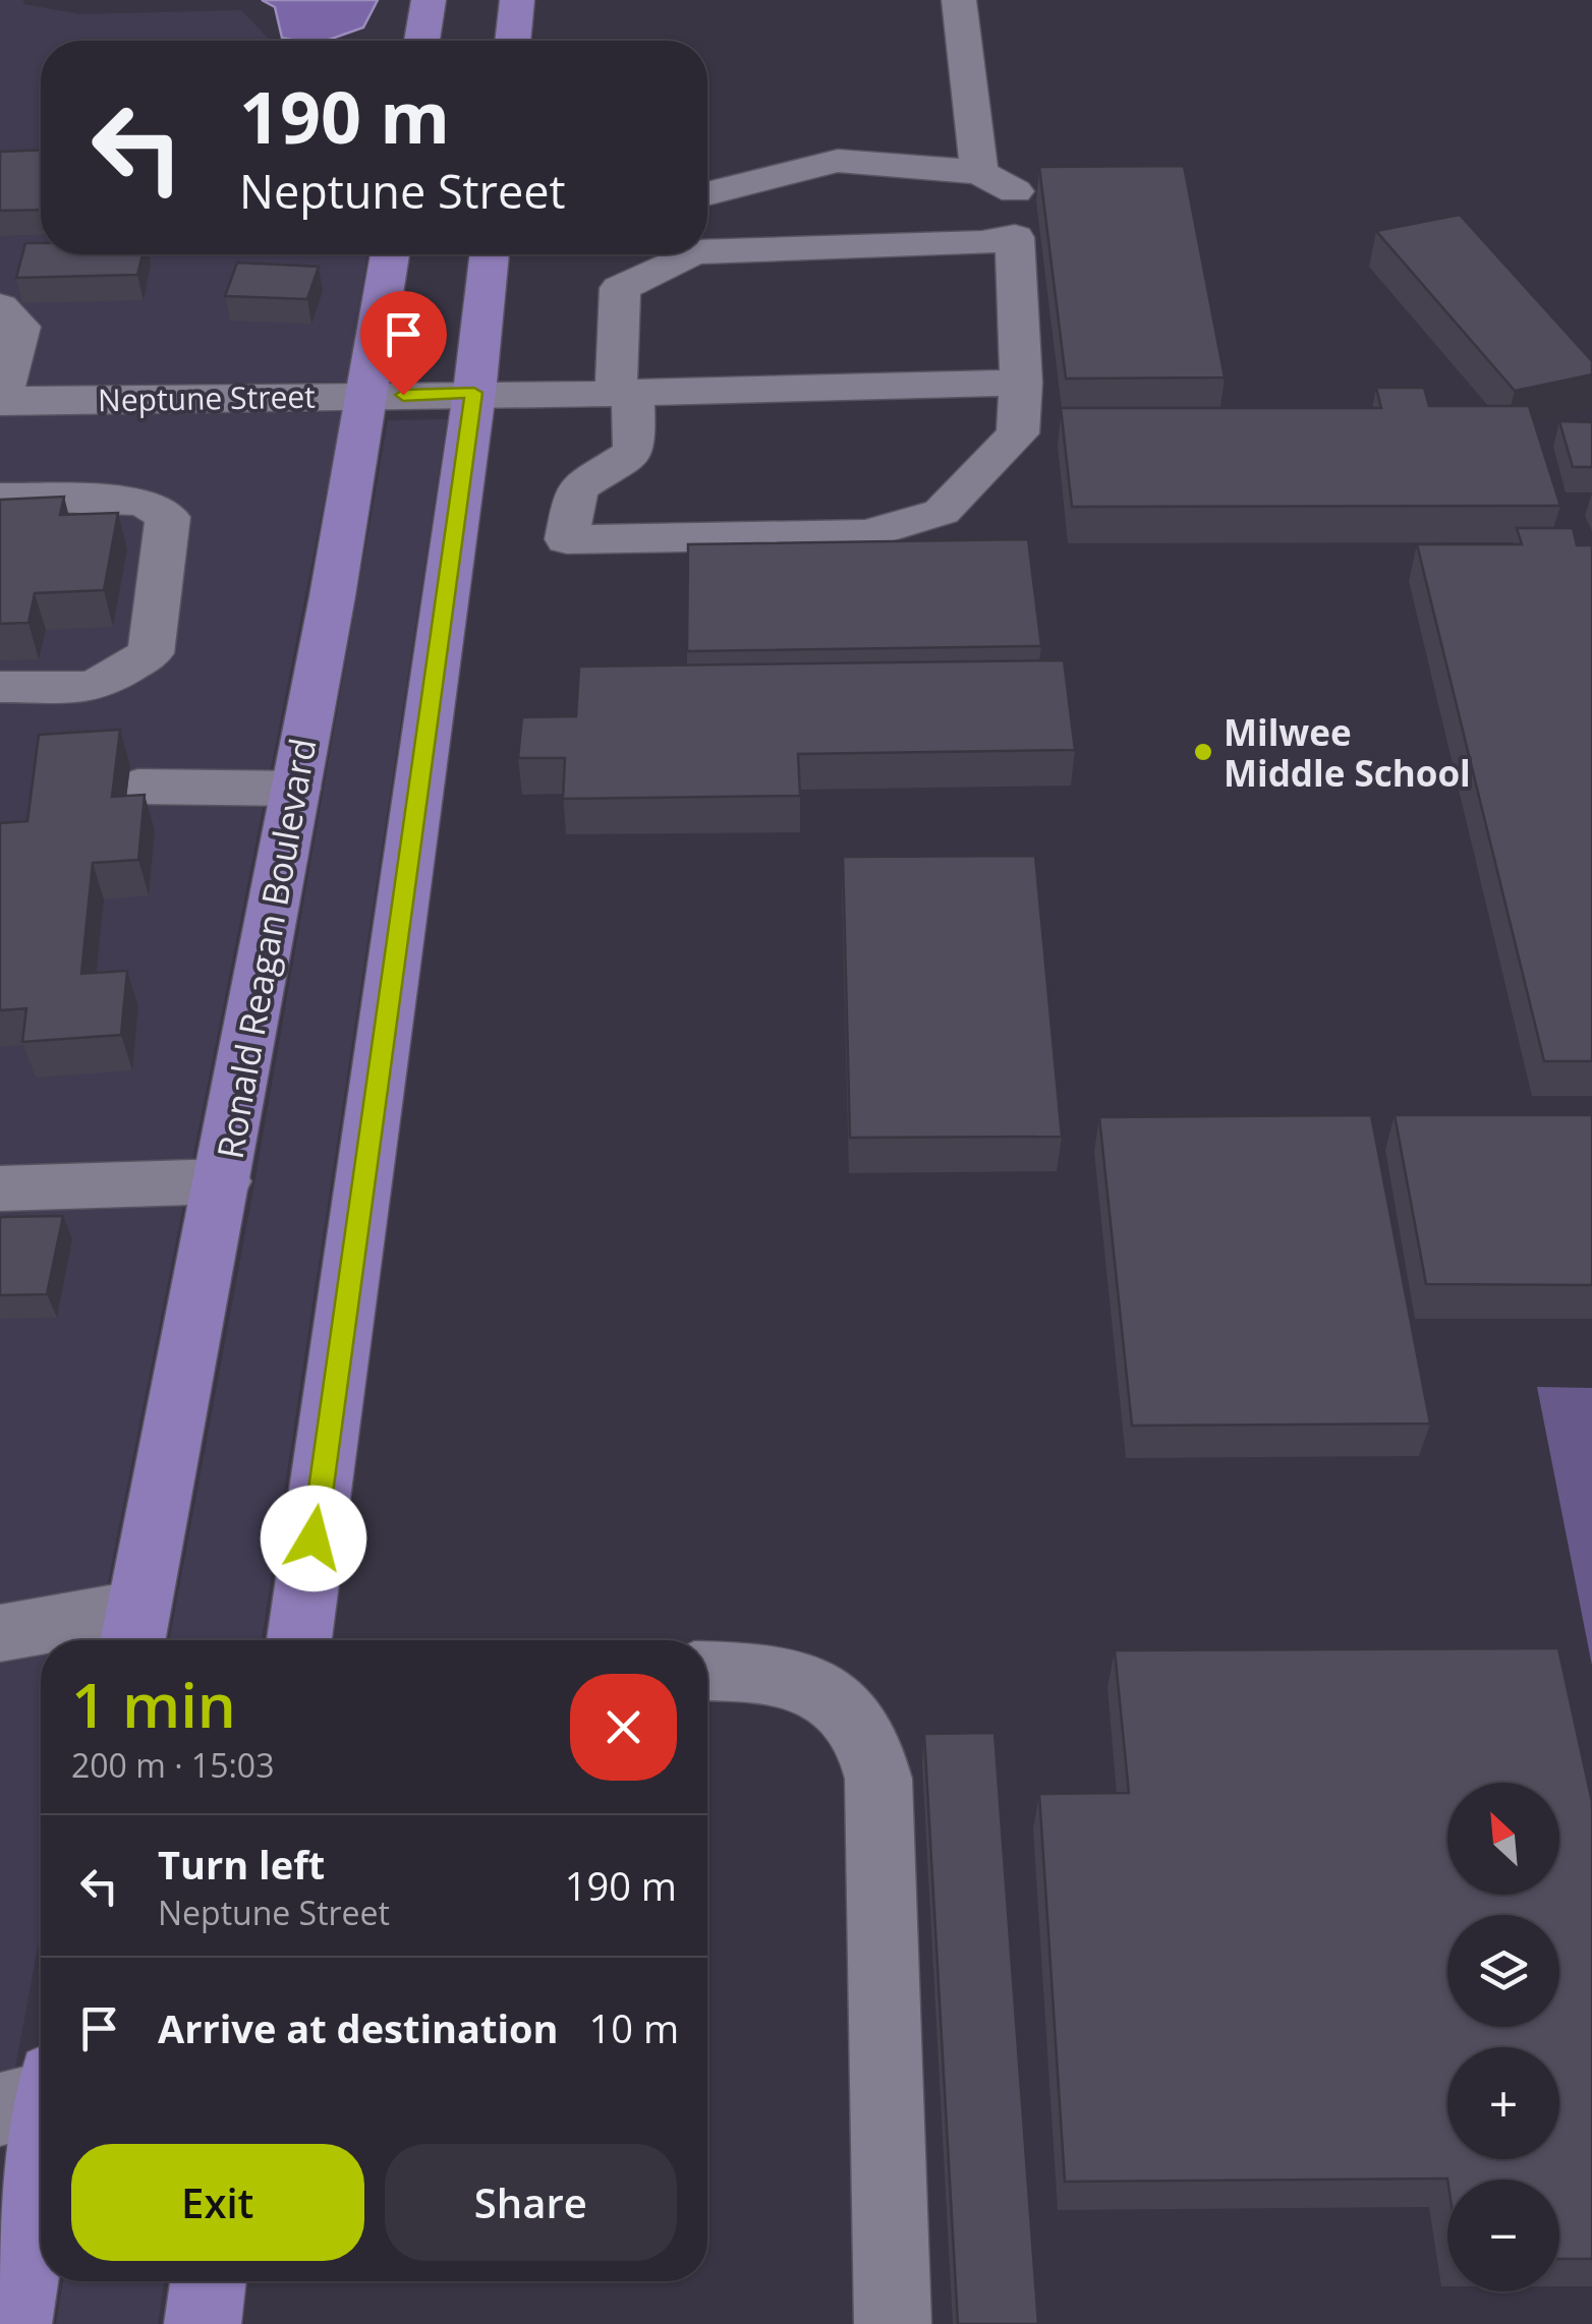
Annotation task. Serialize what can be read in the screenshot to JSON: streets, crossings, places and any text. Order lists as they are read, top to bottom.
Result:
{
  "streets": {
    "main road": ["Ronald Reagan Boulevard"],
    "street": ["Neptune Street"]
  },
  "crossings": [
    ["Neptune Street", "Ronald Reagan Boulevard"]
  ],
  "places": ["Milwee Middle School"],
  "north": "top left",
  "page": {
    "turn": ["190 m", "Neptune Street"],
    "heading": ["1 min", "200 m · 15:03"],
    "map_buttons": ["+", "−"],
    "list": [
      {
        "name": "Turn left",
        "note": "Neptune Street",
        "value": "190 m"
      },
      {
        "name": "Arrive at destination",
        "value": "10 m"
      }
    ],
    "buttons": ["Exit", "Share"]
  }
}
